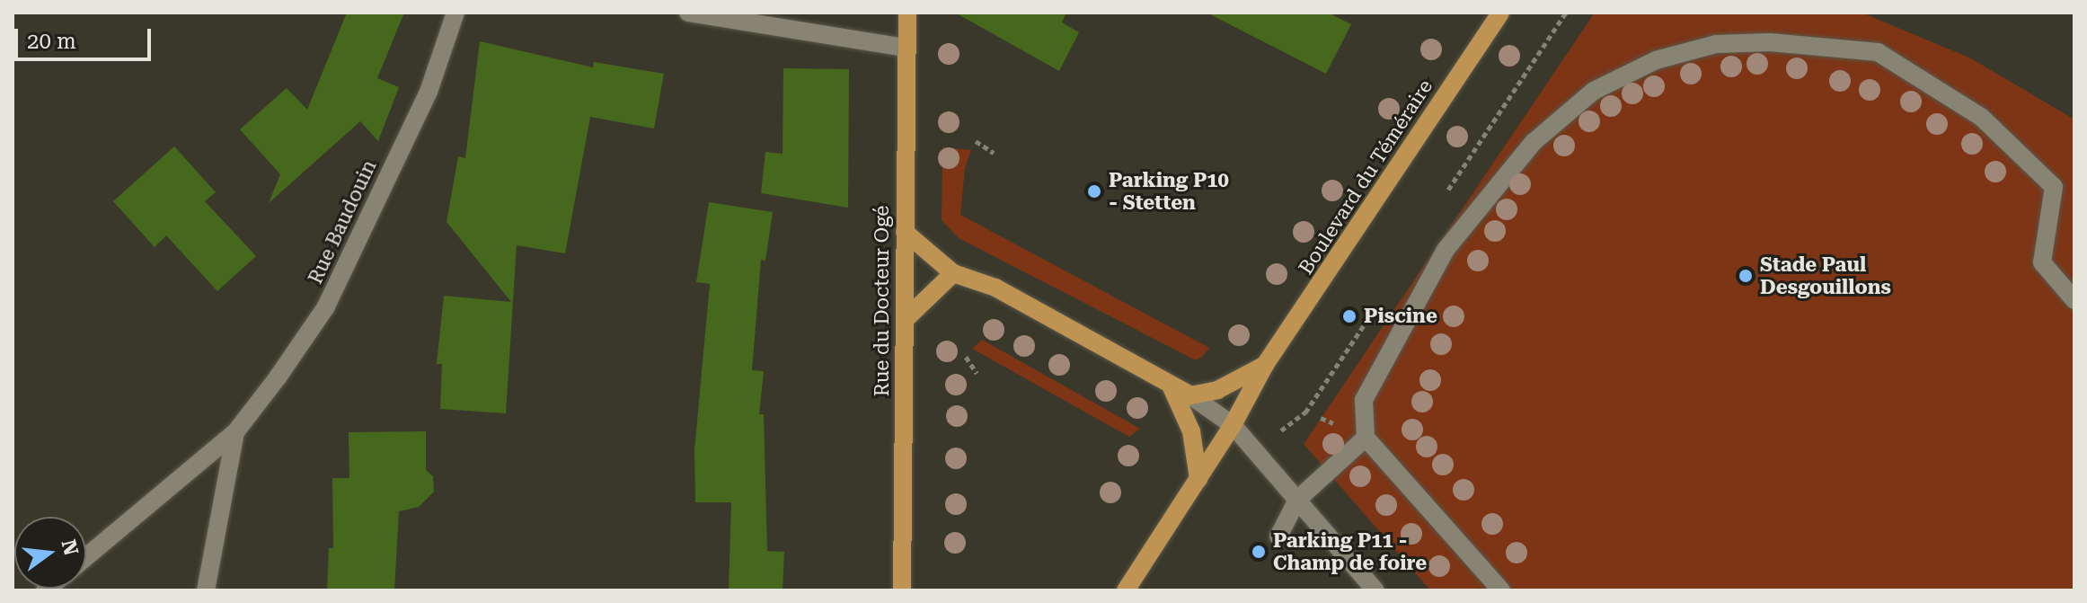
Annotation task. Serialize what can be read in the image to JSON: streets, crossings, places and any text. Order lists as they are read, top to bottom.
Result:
{
  "streets": {
    "main road": ["Boulevard du Téméraire", "Rue du Docteur Ogé"],
    "street": ["Rue Baudouin"]
  },
  "places": [
    "Parking P10 - Stetten",
    "Stade Paul Desgouillons",
    "Piscine",
    "Parking P11 - Champ de foire"
  ],
  "scale_bar": "20 m",
  "north": "right"
}
